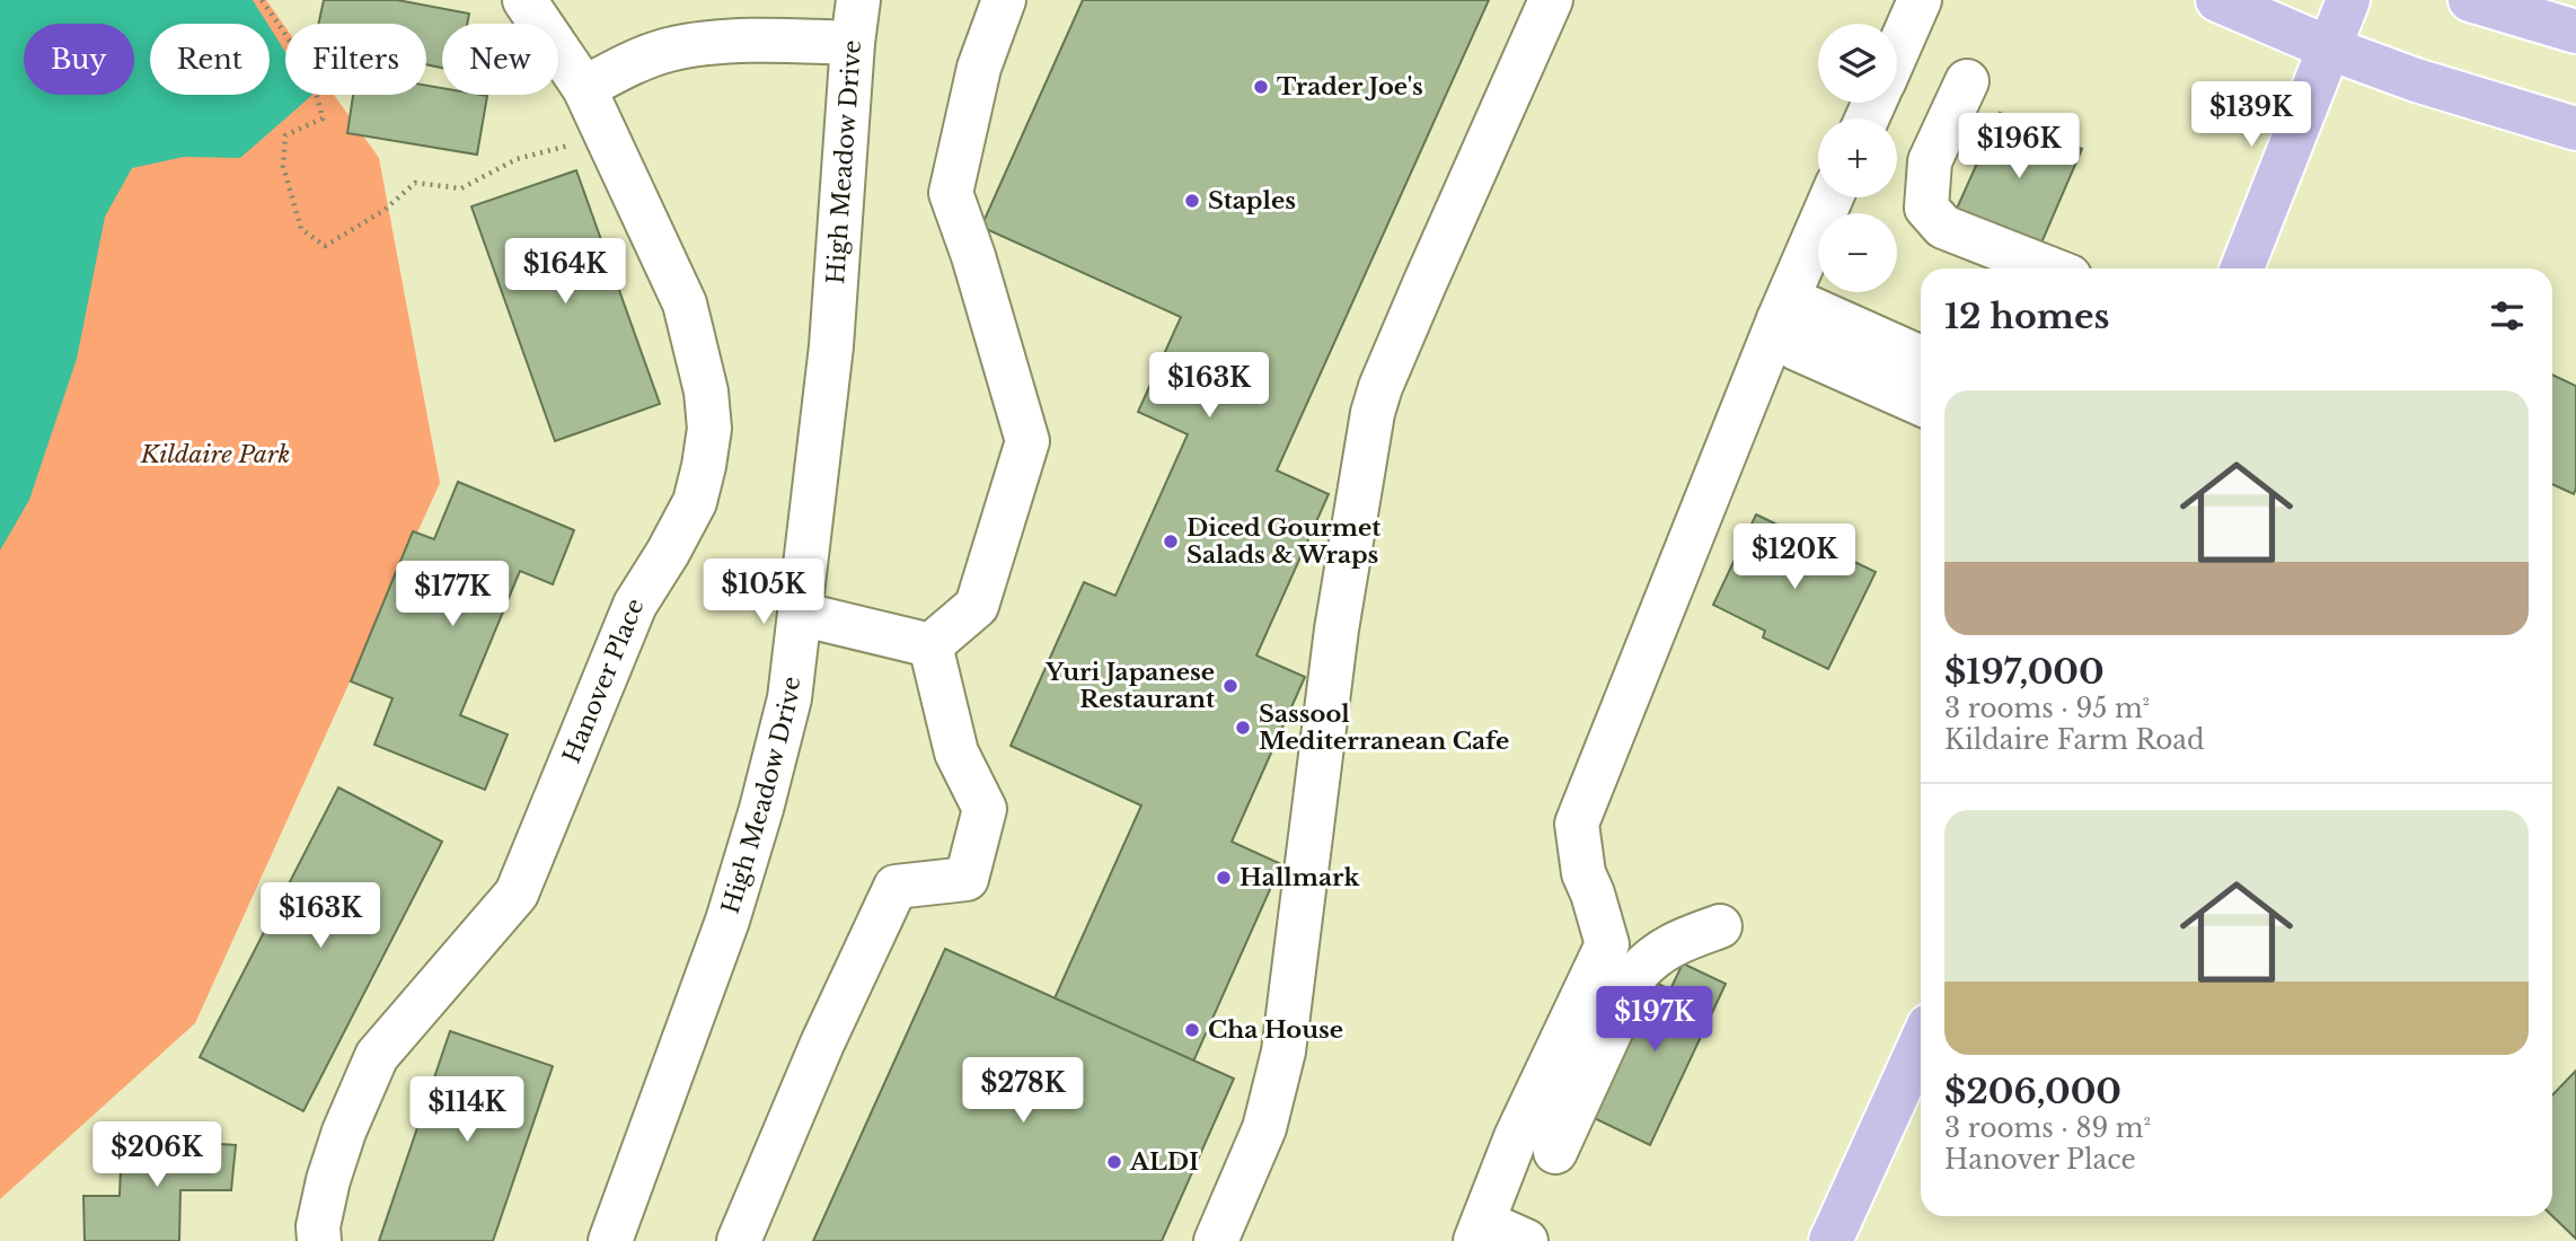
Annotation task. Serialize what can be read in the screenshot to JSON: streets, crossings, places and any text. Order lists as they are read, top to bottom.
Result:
{
  "streets": {
    "street": ["High Meadow Drive", "Hanover Place"]
  },
  "parks": ["Kildaire Park"],
  "places": [
    "Trader Joe's",
    "Staples",
    "Diced Gourmet Salads & Wraps",
    "Yuri Japanese Restaurant",
    "Sassool Mediterranean Cafe",
    "Hallmark",
    "Cha House",
    "ALDI"
  ],
  "page": {
    "map_buttons": ["+", "−"],
    "chip": [
      "Buy",
      "Rent",
      "Filters",
      "New"
    ],
    "price": [
      "$139K",
      "$196K",
      "$164K",
      "$163K",
      "$120K",
      "$105K",
      "$177K",
      "$163K",
      "$197K",
      "$278K",
      "$114K",
      "$206K"
    ],
    "heading": "12 homes",
    "list": [
      {
        "name": "$197,000",
        "note": "3 rooms · 95 m² · Kildaire Farm Road"
      },
      {
        "name": "$206,000",
        "note": "3 rooms · 89 m² · Hanover Place"
      }
    ]
  }
}
